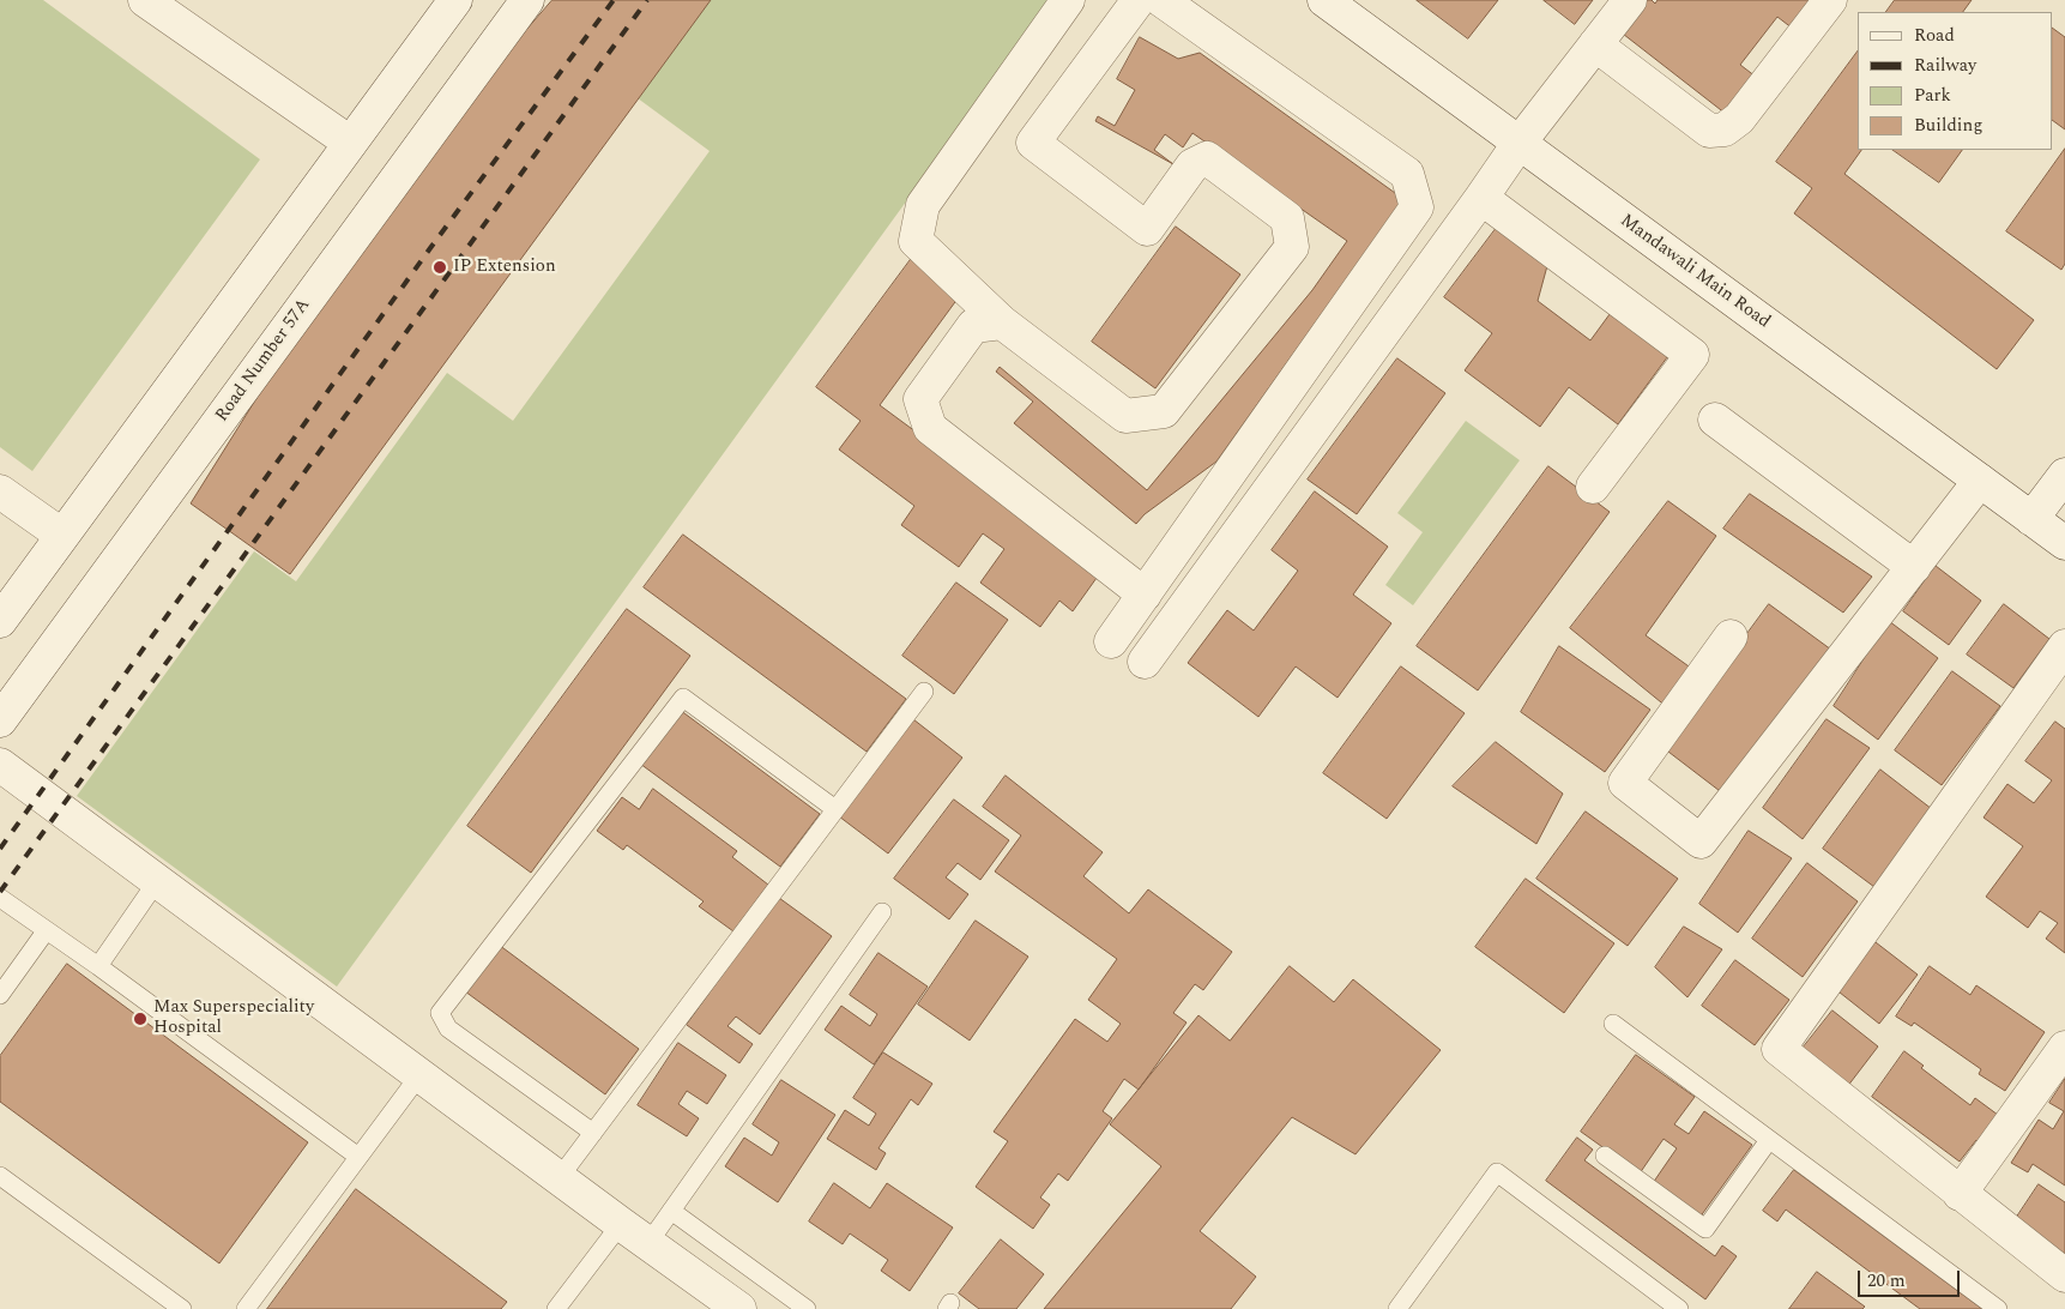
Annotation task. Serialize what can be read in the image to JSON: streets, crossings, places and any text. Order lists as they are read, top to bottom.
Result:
{
  "streets": {
    "street": ["Mandawali Main Road", "Road Number 57A"]
  },
  "places": ["IP Extension", "Max Superspeciality Hospital"],
  "legend": [
    "Road",
    "Railway",
    "Park",
    "Building"
  ],
  "scale_bar": "20 m"
}
